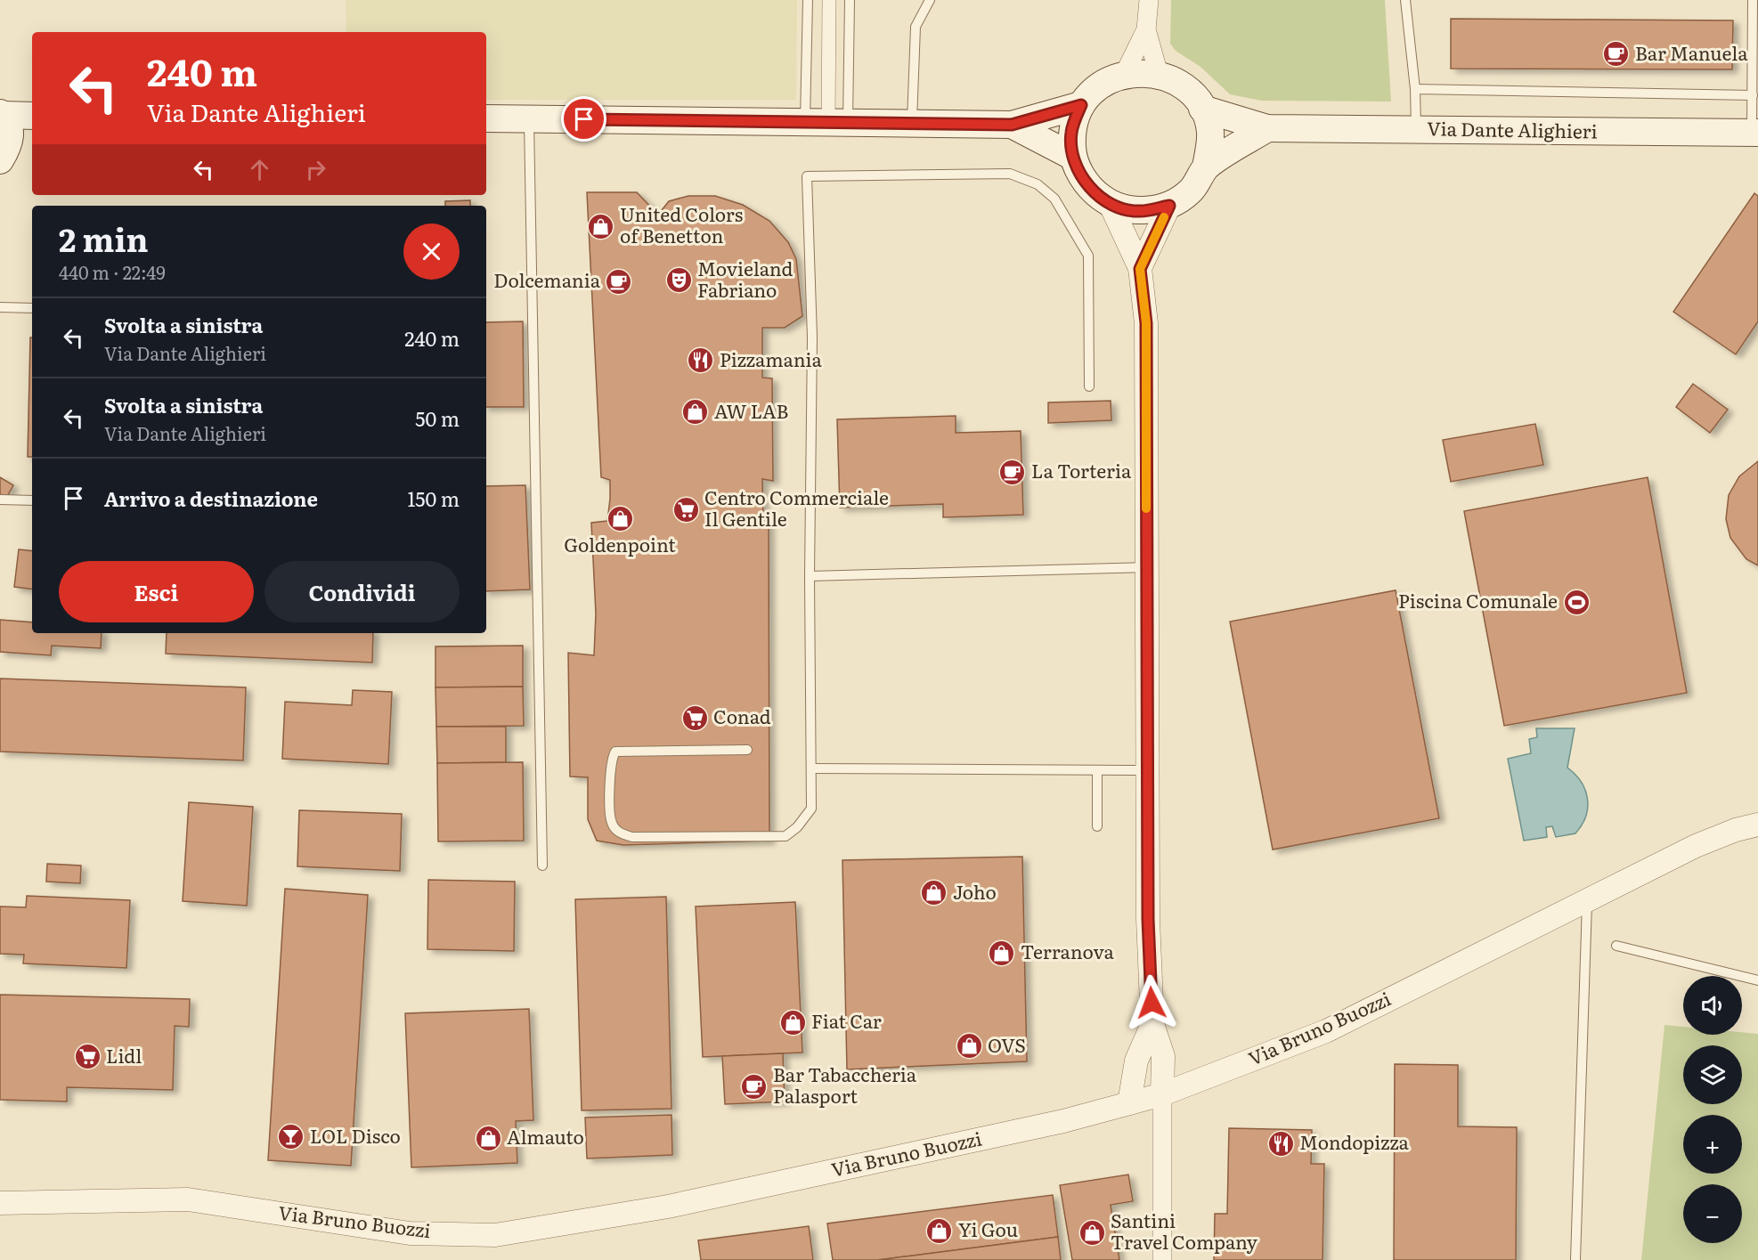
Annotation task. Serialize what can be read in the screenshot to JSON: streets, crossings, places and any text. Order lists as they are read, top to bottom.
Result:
{
  "streets": {
    "main road": ["Via Dante Alighieri"],
    "street": ["Via Bruno Buozzi"]
  },
  "places": {
    "cafe": [
      "Bar Manuela",
      "Dolcemania",
      "La Torteria",
      "Bar Tabaccheria Palasport"
    ],
    "shop": [
      "United Colors of Benetton",
      "AW LAB",
      "Goldenpoint",
      "Joho",
      "Terranova",
      "Fiat Car",
      "OVS",
      "Almauto",
      "Yi Gou",
      "Santini Travel Company"
    ],
    "theatre": ["Movieland Fabriano"],
    "restaurant": ["Pizzamania", "Mondopizza"],
    "supermarket": ["Centro Commerciale Il Gentile", "Conad", "Lidl"],
    "sports": ["Piscina Comunale"],
    "bar": ["LOL Disco"]
  },
  "page": {
    "turn": ["240 m", "Via Dante Alighieri"],
    "heading": ["2 min", "440 m · 22:49"],
    "list": [
      {
        "name": "Svolta a sinistra",
        "note": "Via Dante Alighieri",
        "value": "240 m"
      },
      {
        "name": "Svolta a sinistra",
        "note": "Via Dante Alighieri",
        "value": "50 m"
      },
      {
        "name": "Arrivo a destinazione",
        "value": "150 m"
      }
    ],
    "buttons": ["Esci", "Condividi"],
    "map_buttons": ["+", "−"]
  }
}
